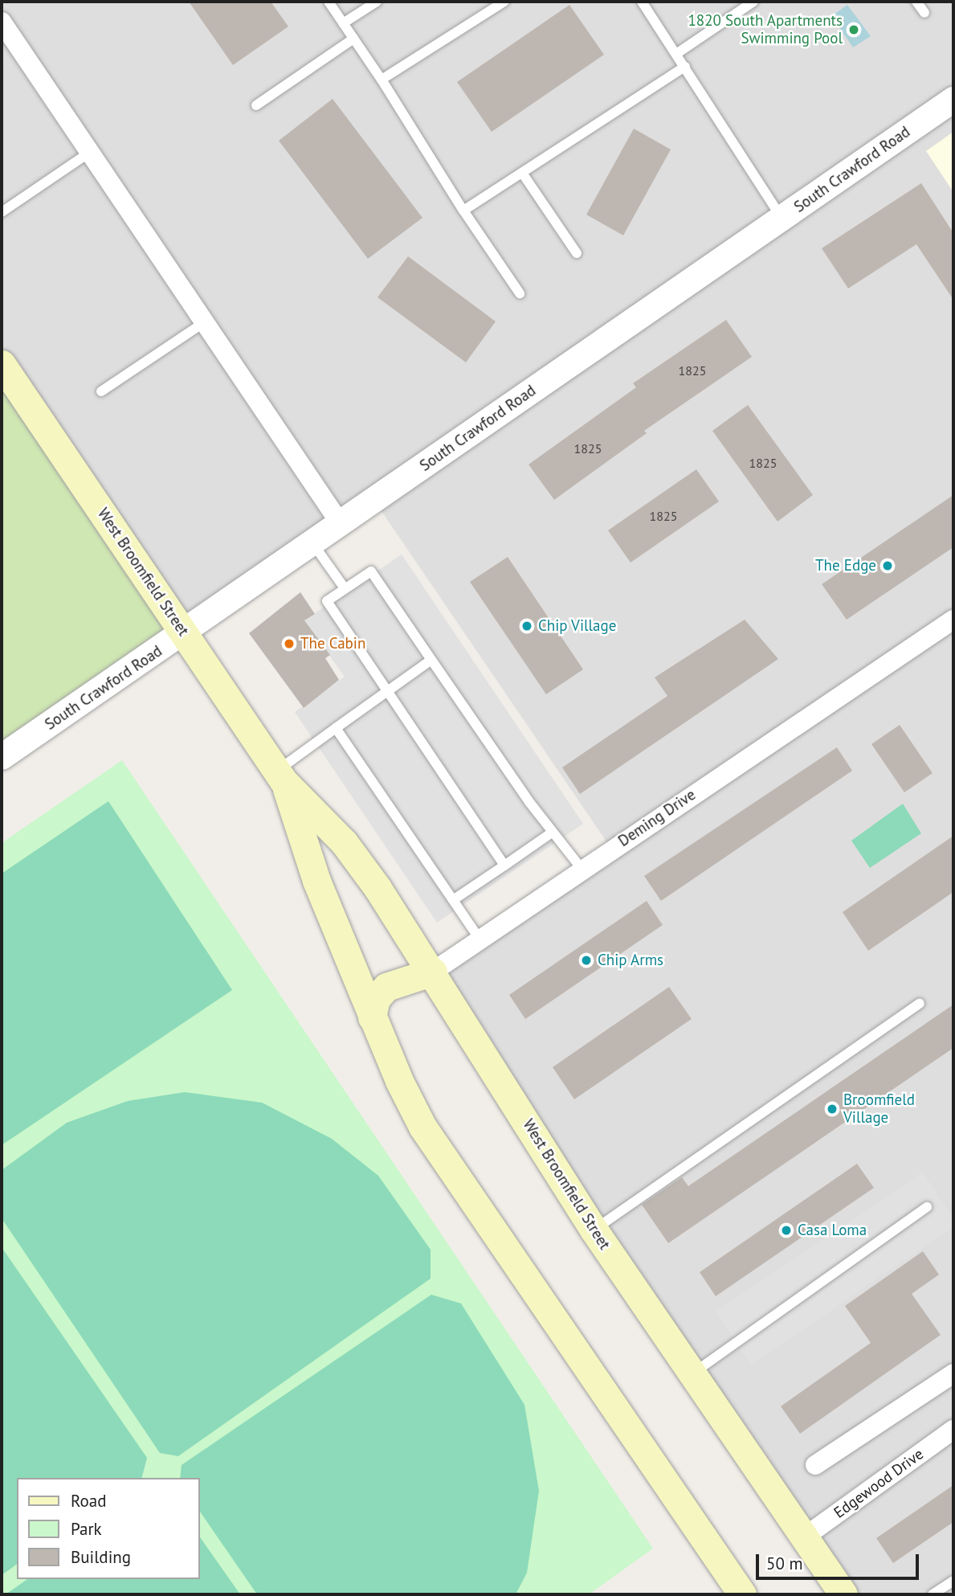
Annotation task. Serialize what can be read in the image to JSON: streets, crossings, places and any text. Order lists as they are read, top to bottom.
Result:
{
  "streets": {
    "main road": ["West Broomfield Street"],
    "street": ["South Crawford Road", "Deming Drive", "Edgewood Drive"]
  },
  "crossings": [
    ["South Crawford Road", "West Broomfield Street"],
    ["West Broomfield Street", "Deming Drive"],
    ["West Broomfield Street", "Edgewood Drive"]
  ],
  "places": [
    "1820 South Apartments Swimming Pool",
    "The Edge",
    "Chip Village",
    "The Cabin",
    "Chip Arms",
    "Broomfield Village",
    "Casa Loma"
  ],
  "house_numbers": [
    "1825",
    "1825",
    "1825",
    "1825"
  ],
  "legend": ["Road", "Park", "Building"],
  "scale_bar": "50 m"
}
